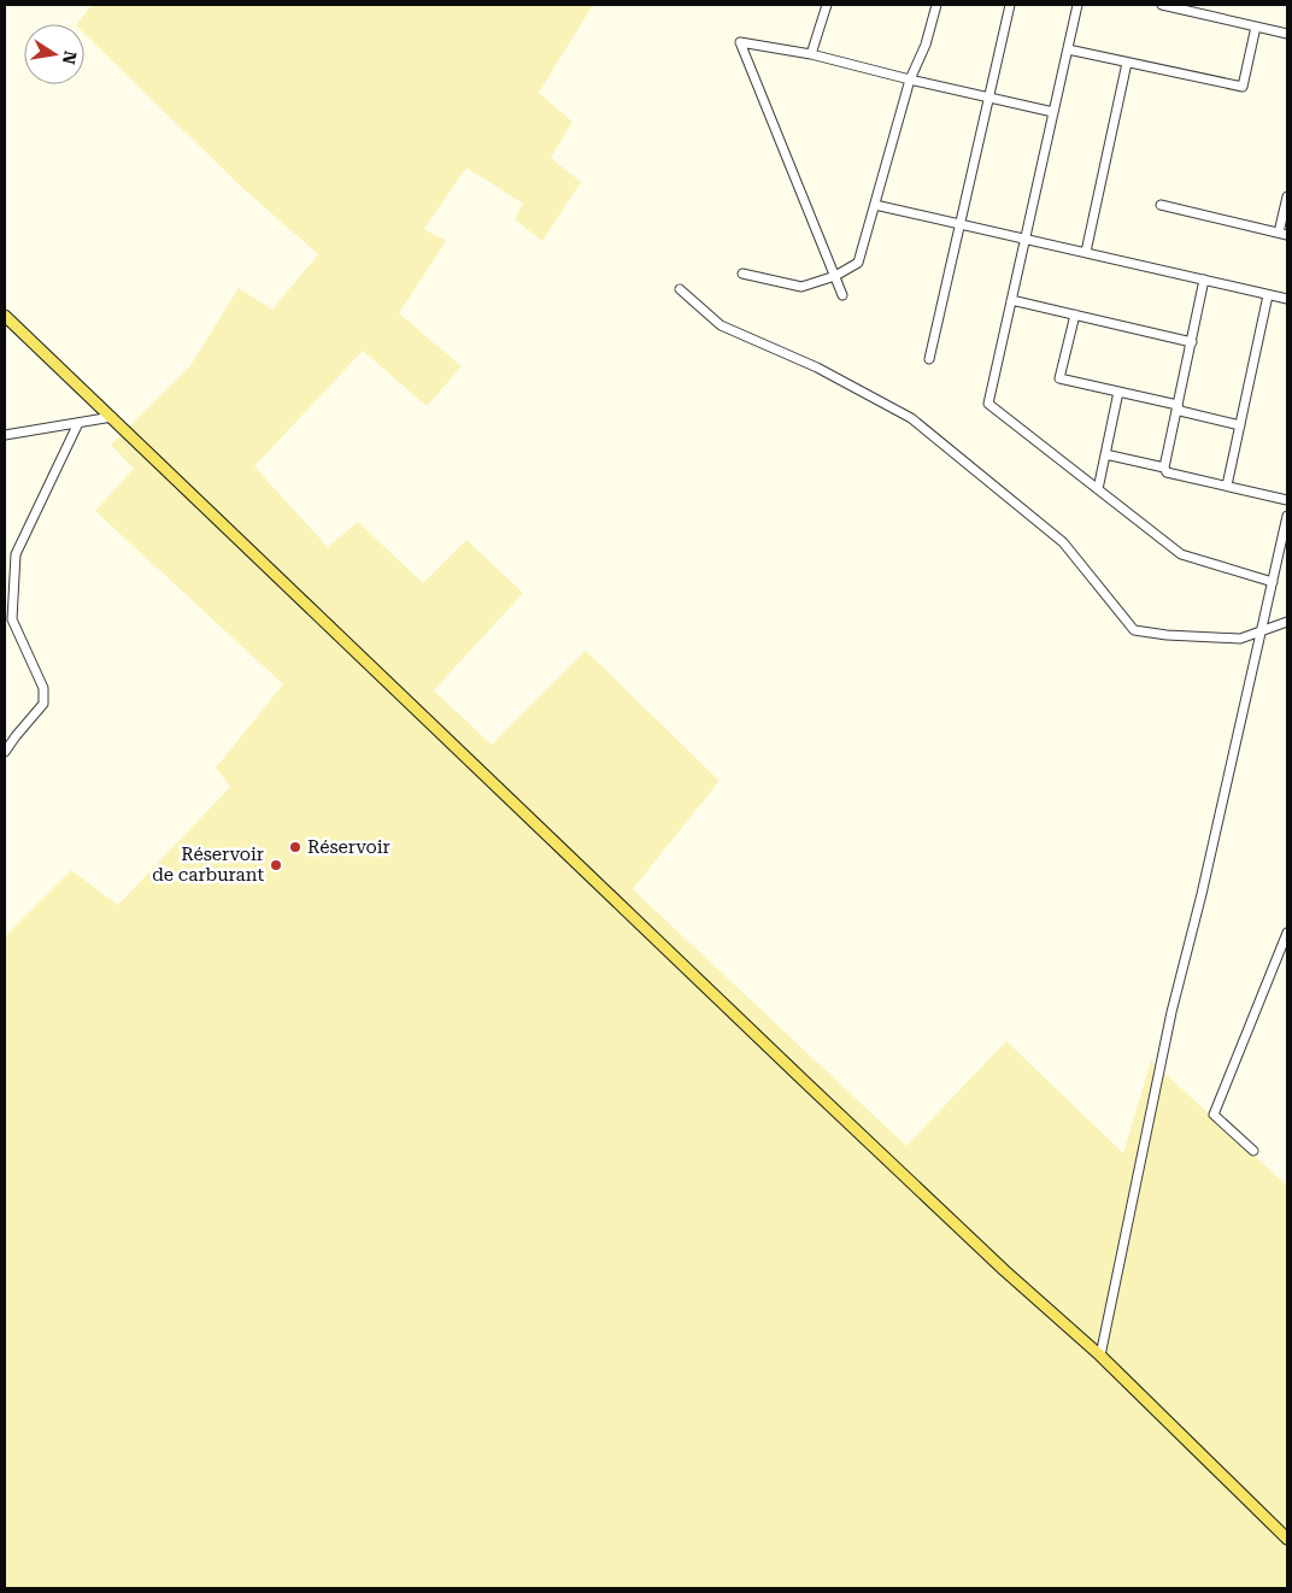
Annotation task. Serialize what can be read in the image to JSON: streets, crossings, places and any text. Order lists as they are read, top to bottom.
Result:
{
  "places": ["Réservoir", "Réservoir de carburant"],
  "north": "right"
}
